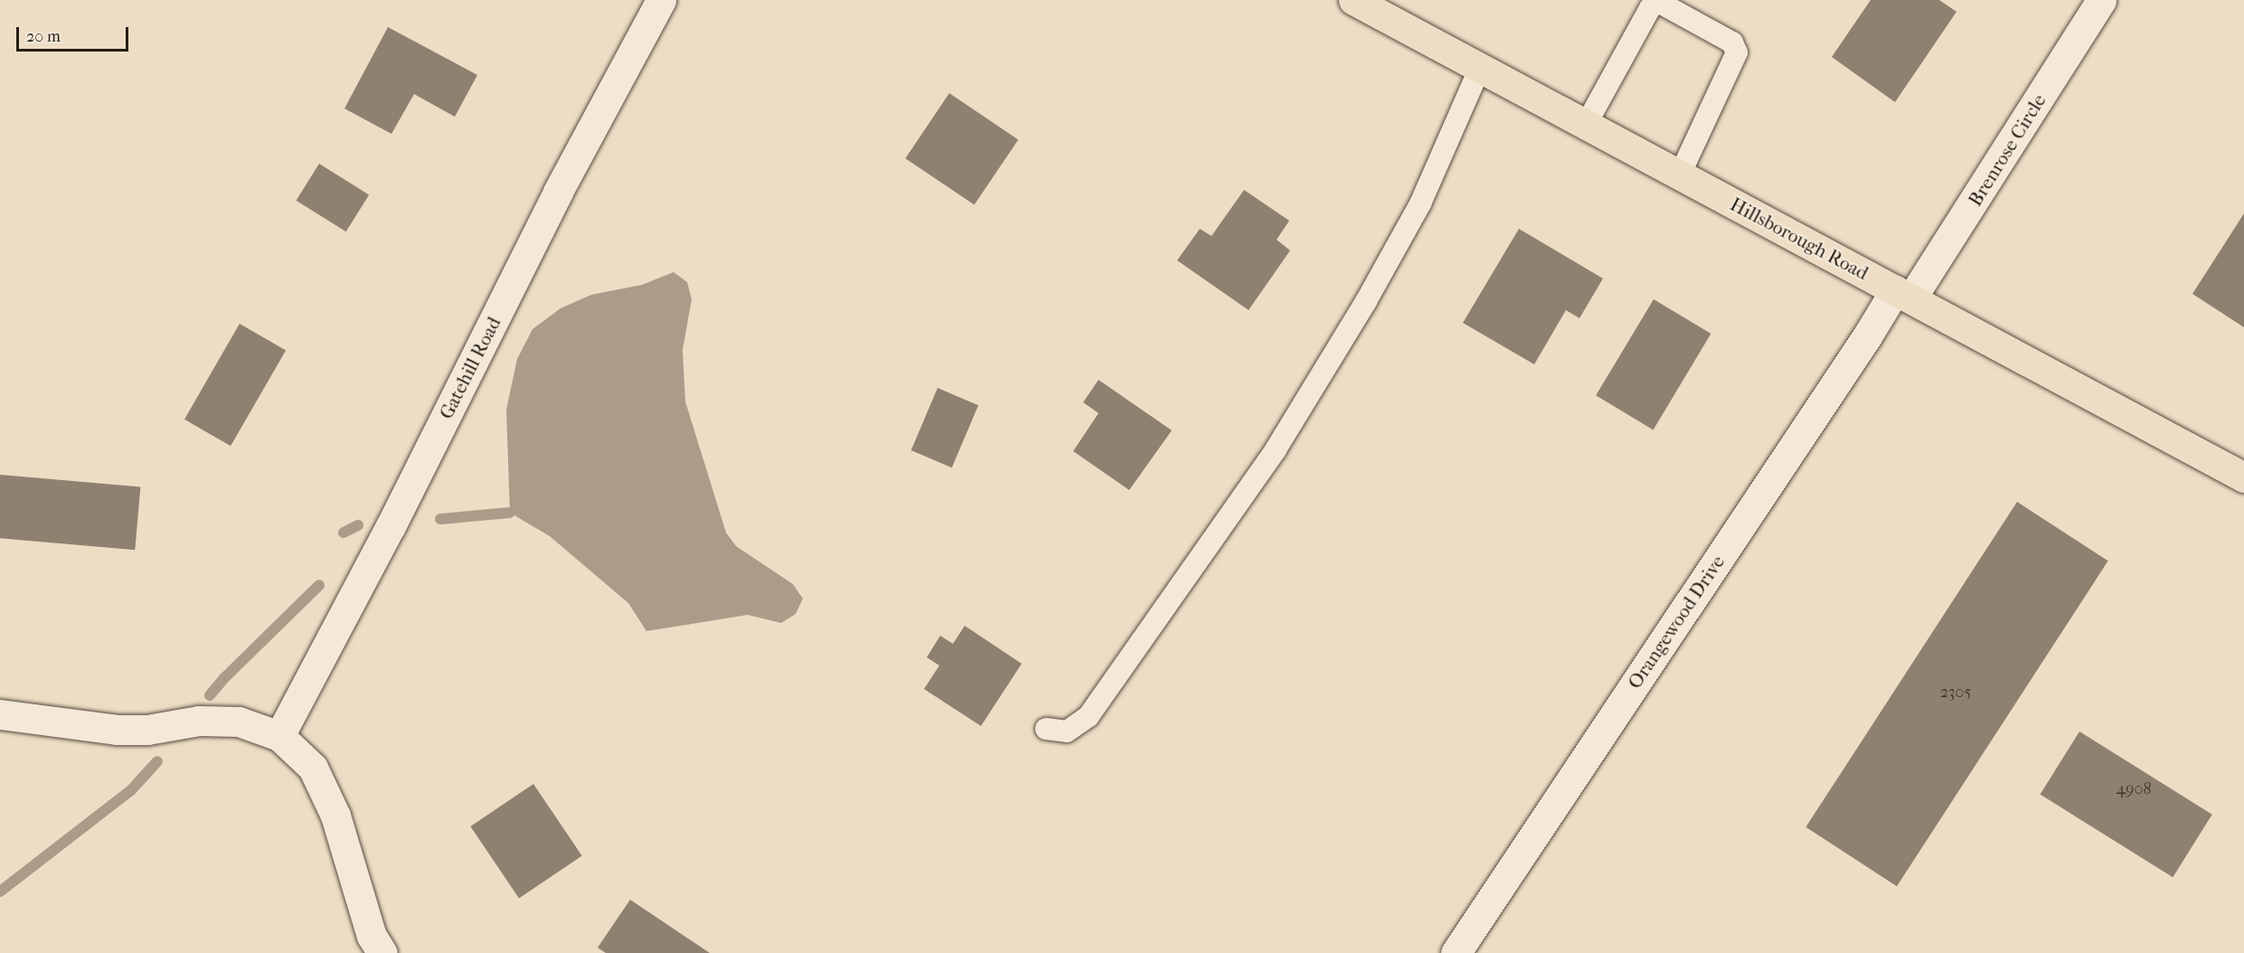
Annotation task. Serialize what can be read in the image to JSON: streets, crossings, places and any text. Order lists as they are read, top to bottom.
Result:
{
  "streets": {
    "main road": ["Hillsborough Road"],
    "street": ["Brenrose Circle", "Gatehill Road", "Orangewood Drive"]
  },
  "crossings": [
    ["Brenrose Circle", "Hillsborough Road"],
    ["Brenrose Circle", "Orangewood Drive"],
    ["Hillsborough Road", "Orangewood Drive"]
  ],
  "house_numbers": ["2305", "4908"],
  "scale_bar": "20 m"
}
